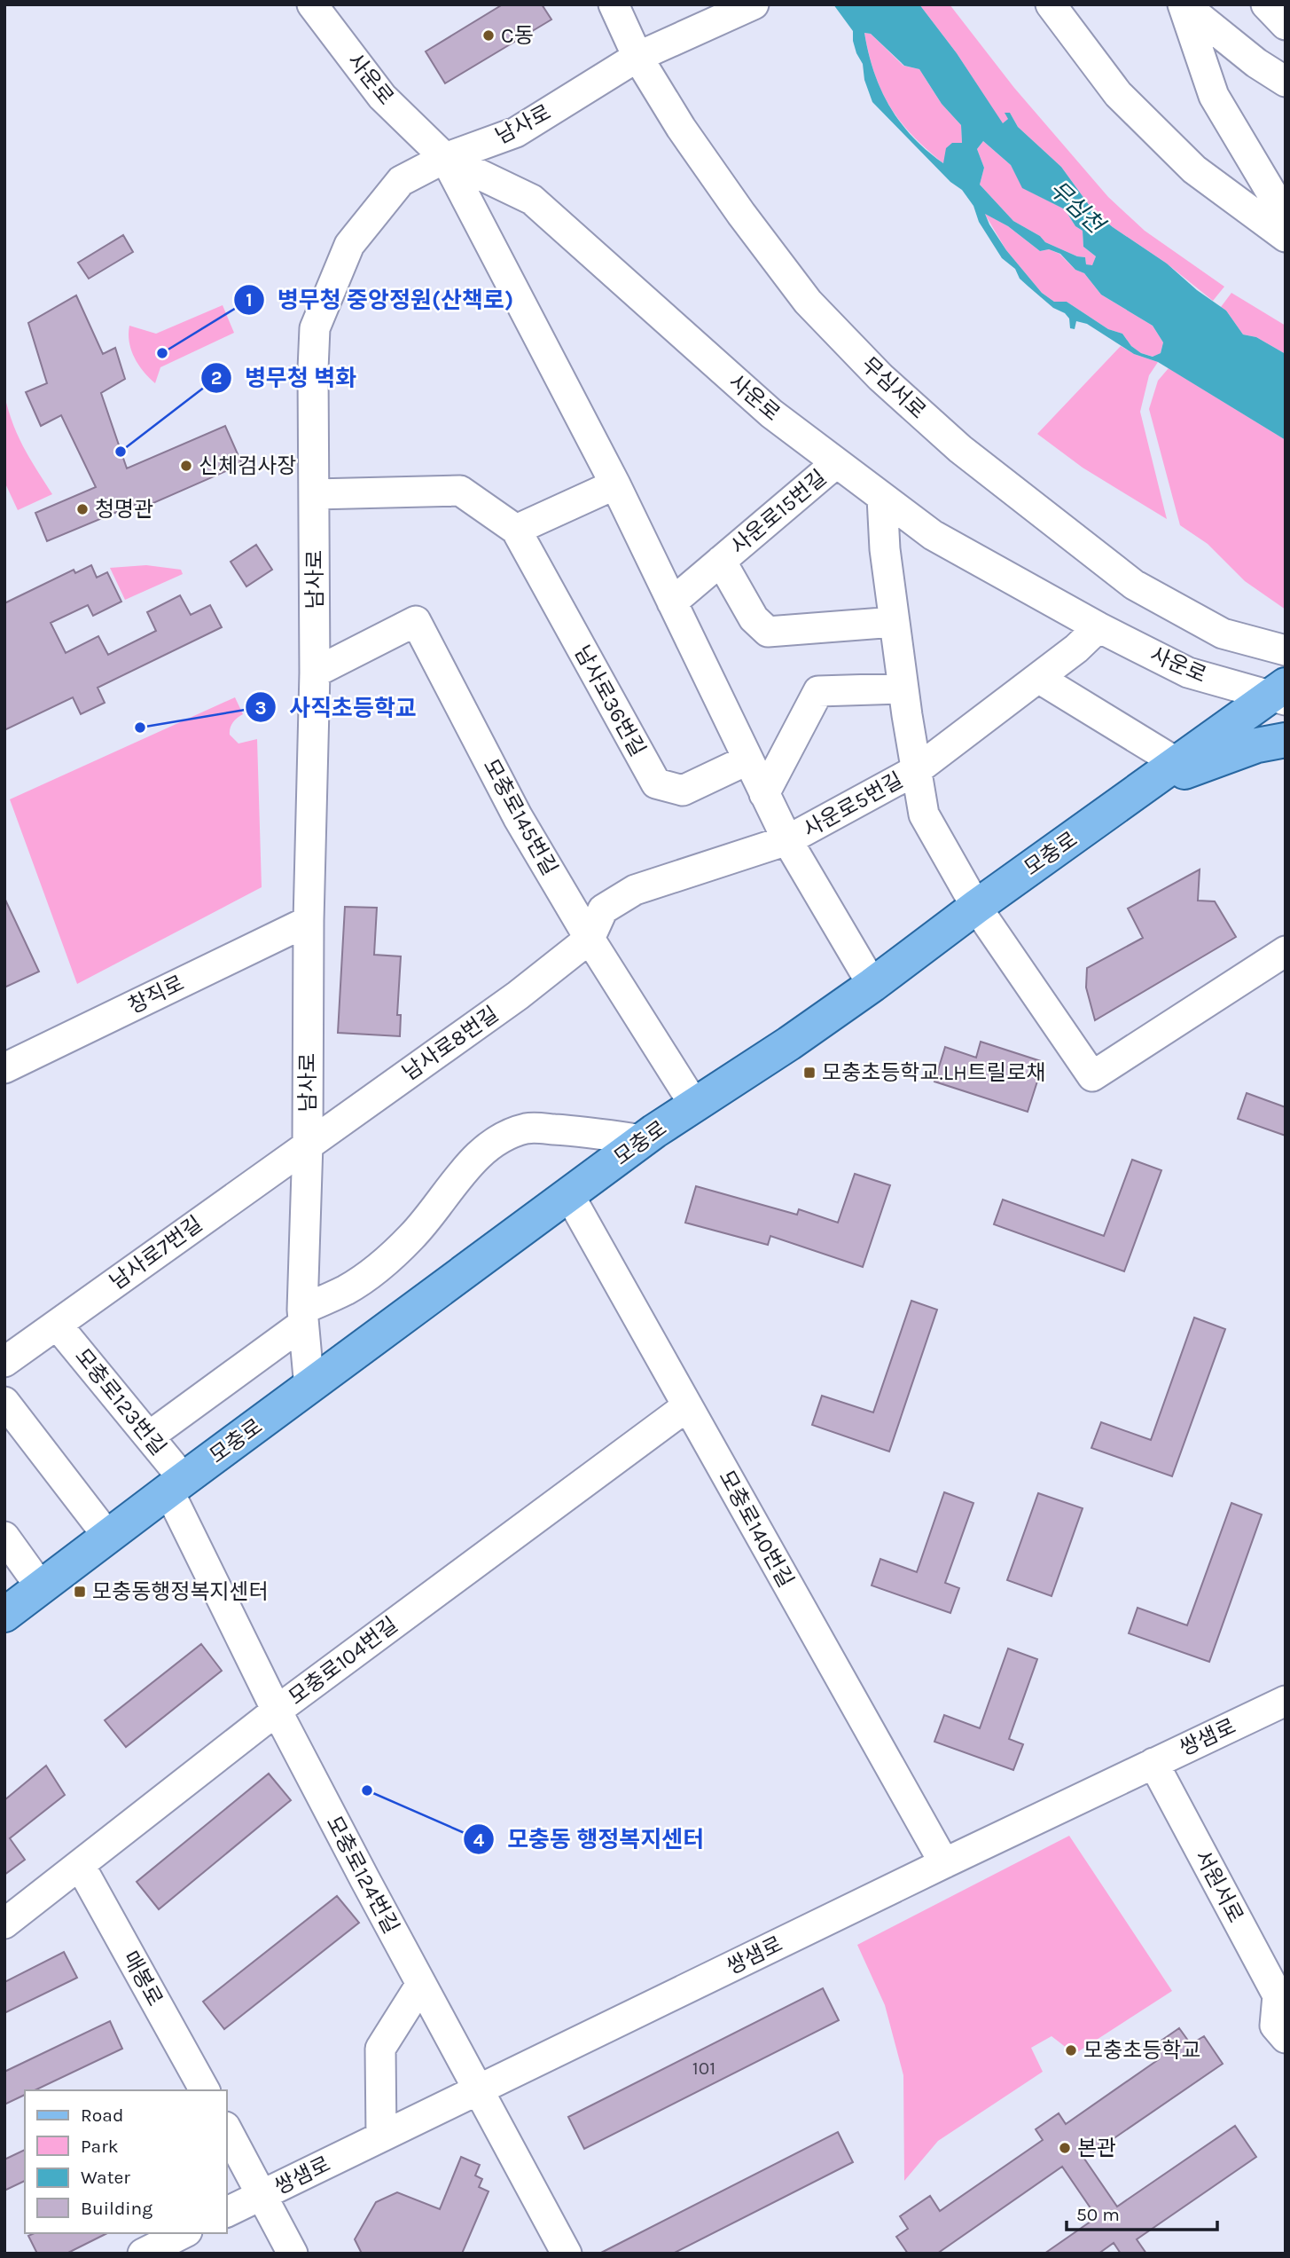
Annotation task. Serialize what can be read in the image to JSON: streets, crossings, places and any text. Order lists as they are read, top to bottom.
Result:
{
  "streets": {
    "main road": ["모충로"],
    "street": [
      "사운로",
      "남사로",
      "무심서로",
      "사운로15번길",
      "남사로36번길",
      "사운로5번길",
      "모충로145번길",
      "창직로",
      "남사로8번길",
      "남사로7번길",
      "모충로123번길",
      "모충로140번길",
      "모충로104번길",
      "쌍샘로",
      "모충로124번길",
      "서원서로",
      "매봉로"
    ]
  },
  "crossings": [
    ["사운로", "남사로"],
    ["사운로", "사운로15번길"],
    ["사운로", "사운로5번길"],
    ["사운로", "모충로"],
    ["남사로", "무심서로"],
    ["남사로", "모충로145번길"],
    ["남사로", "모충로"],
    ["남사로", "창직로"],
    ["남사로", "남사로8번길"],
    ["남사로", "남사로7번길"],
    ["사운로5번길", "모충로145번길"],
    ["사운로5번길", "남사로8번길"],
    ["모충로145번길", "모충로"],
    ["모충로145번길", "남사로8번길"],
    ["모충로", "모충로123번길"],
    ["모충로", "모충로140번길"],
    ["모충로", "모충로124번길"],
    ["남사로8번길", "남사로7번길"],
    ["남사로7번길", "모충로123번길"],
    ["모충로123번길", "모충로124번길"],
    ["모충로140번길", "모충로104번길"],
    ["모충로140번길", "쌍샘로"],
    ["모충로104번길", "모충로124번길"],
    ["모충로104번길", "매봉로"],
    ["쌍샘로", "모충로124번길"],
    ["쌍샘로", "서원서로"]
  ],
  "water": ["무심천"],
  "places": {
    "other": [
      "C동",
      "병무청 중앙정원(산책로)",
      "병무청 벽화",
      "신체검사장",
      "청명관",
      "사직초등학교",
      "모충동 행정복지센터",
      "모충초등학교",
      "본관"
    ],
    "transit": ["모충초등학교.LH트릴로채", "모충동행정복지센터"]
  },
  "house_numbers": ["101"],
  "legend": [
    "Road",
    "Park",
    "Water",
    "Building"
  ],
  "scale_bar": "50 m"
}
